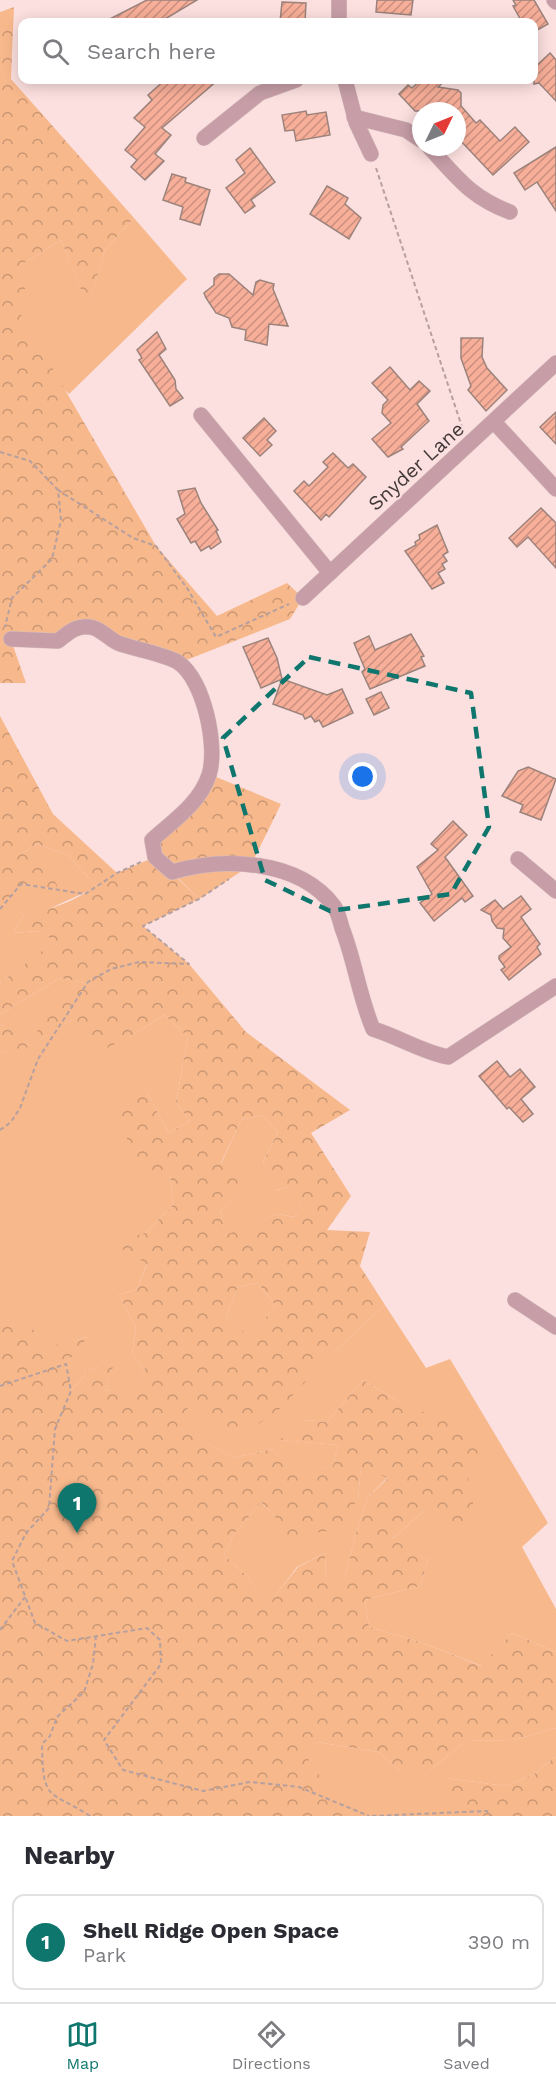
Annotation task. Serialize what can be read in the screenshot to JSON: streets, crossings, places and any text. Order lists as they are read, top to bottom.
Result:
{
  "streets": {
    "street": ["Snyder Lane"]
  },
  "north": "top right",
  "page": {
    "search": "Search here",
    "pins": "1",
    "heading": "Nearby",
    "list": [
      {
        "mark": "1",
        "name": "Shell Ridge Open Space",
        "note": "Park",
        "value": "390 m"
      }
    ],
    "nav": ["Map", "Directions", "Saved"]
  }
}
